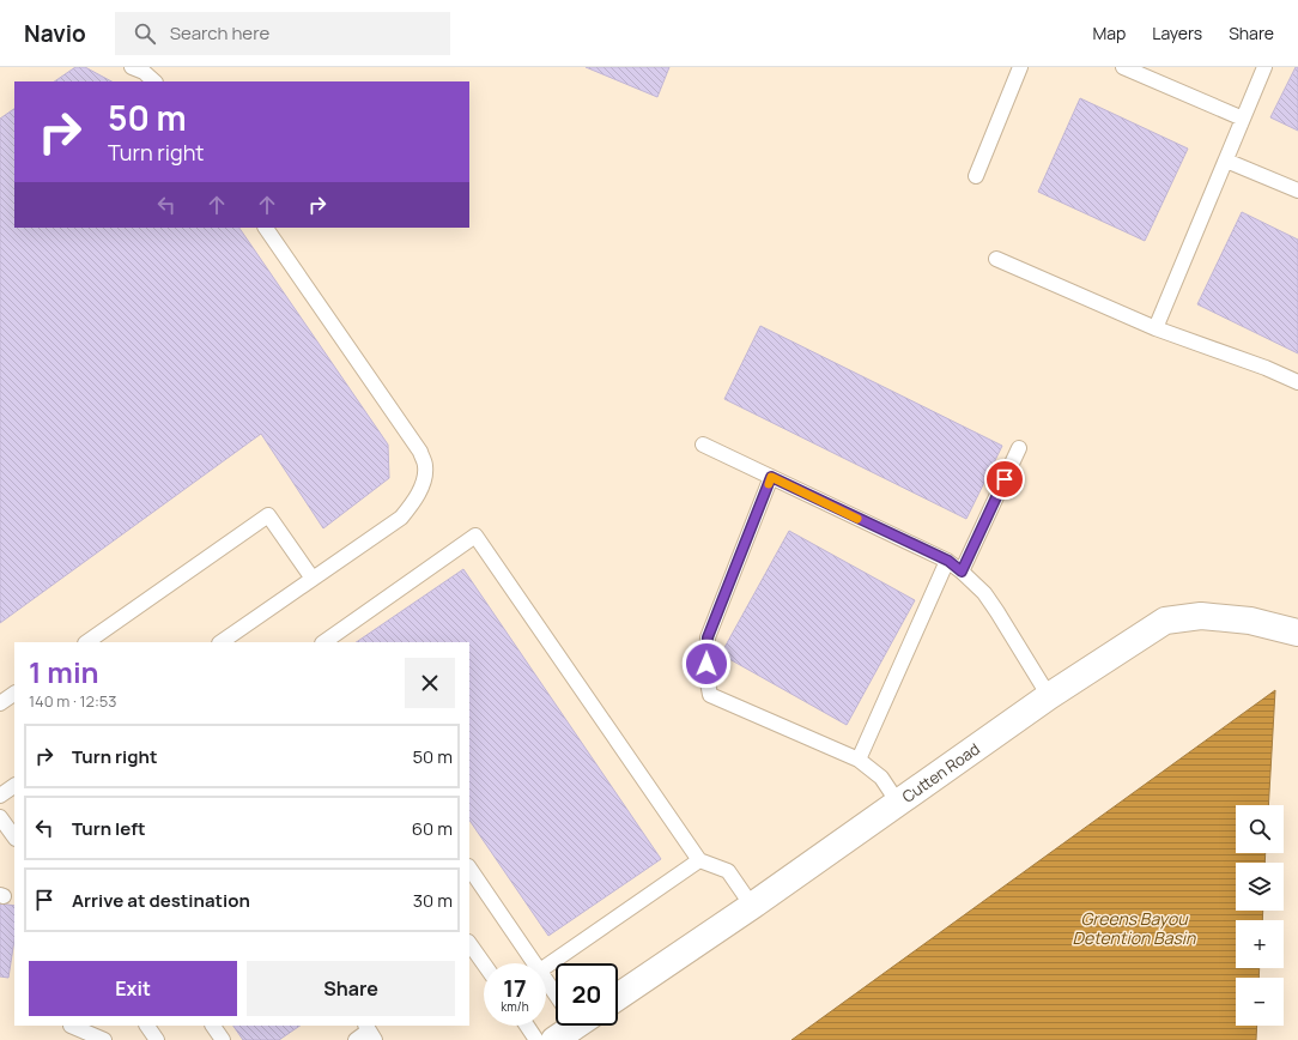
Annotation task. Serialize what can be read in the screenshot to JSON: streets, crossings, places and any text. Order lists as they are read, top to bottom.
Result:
{
  "streets": {
    "street": ["Cutten Road"]
  },
  "water": ["Greens Bayou Detention Basin"],
  "page": {
    "header": "Navio",
    "search": "Search here",
    "nav": ["Map", "Layers", "Share"],
    "turn": ["50 m", "Turn right"],
    "heading": ["1 min", "140 m · 12:53"],
    "list": [
      {
        "name": "Turn right",
        "value": "50 m"
      },
      {
        "name": "Turn left",
        "value": "60 m"
      },
      {
        "name": "Arrive at destination",
        "value": "30 m"
      }
    ],
    "map_buttons": ["+", "−"],
    "buttons": ["Exit", "Share"],
    "speed": "17 km/h",
    "limit": "20"
  }
}
